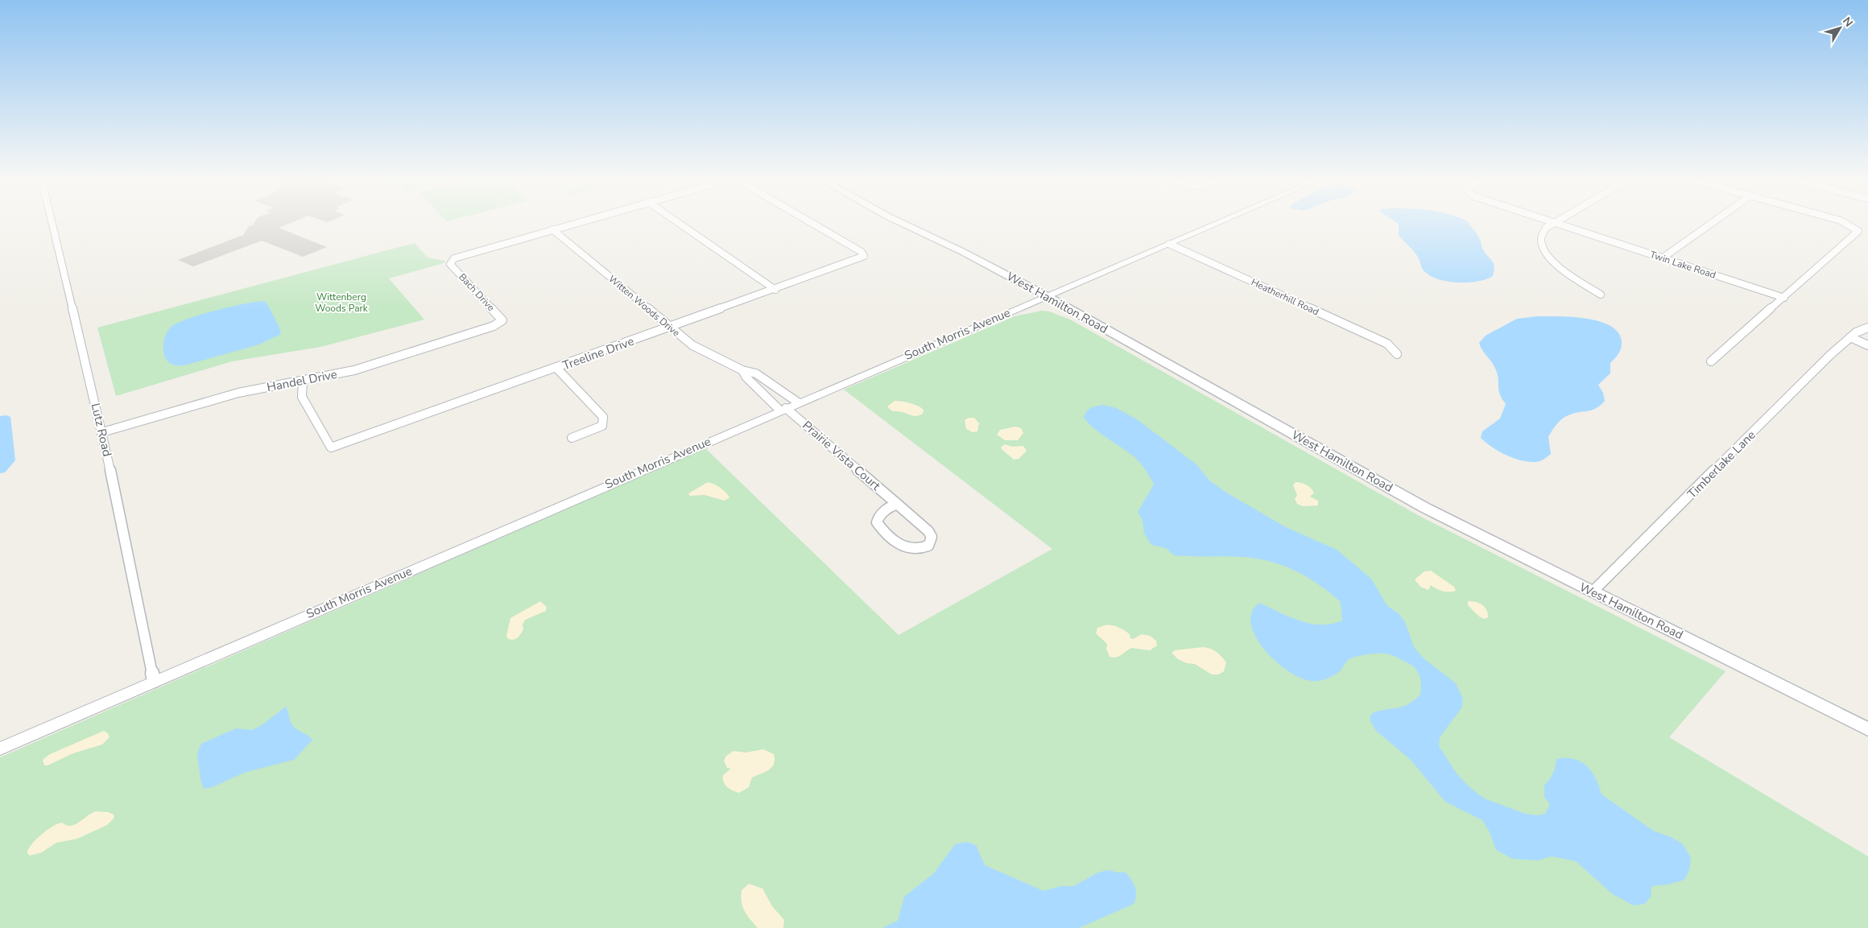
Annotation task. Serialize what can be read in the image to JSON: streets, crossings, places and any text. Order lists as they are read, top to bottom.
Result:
{
  "streets": {
    "main road": ["West Hamilton Road"],
    "street": [
      "Twin Lake Road",
      "Bach Drive",
      "Heatherhill Road",
      "Witten Woods Drive",
      "South Morris Avenue",
      "Treeline Drive",
      "Handel Drive",
      "Lutz Road",
      "Prairie Vista Court",
      "Timberlake Lane"
    ]
  },
  "crossings": [
    ["Bach Drive", "Witten Woods Drive"],
    ["Bach Drive", "Handel Drive"],
    ["Heatherhill Road", "South Morris Avenue"],
    ["West Hamilton Road", "South Morris Avenue"],
    ["West Hamilton Road", "Timberlake Lane"],
    ["Witten Woods Drive", "South Morris Avenue"],
    ["Witten Woods Drive", "Treeline Drive"],
    ["Witten Woods Drive", "Prairie Vista Court"],
    ["South Morris Avenue", "Lutz Road"],
    ["South Morris Avenue", "Prairie Vista Court"],
    ["Treeline Drive", "Handel Drive"],
    ["Handel Drive", "Lutz Road"]
  ],
  "parks": ["Wittenberg Woods Park"],
  "north": "top right"
}
